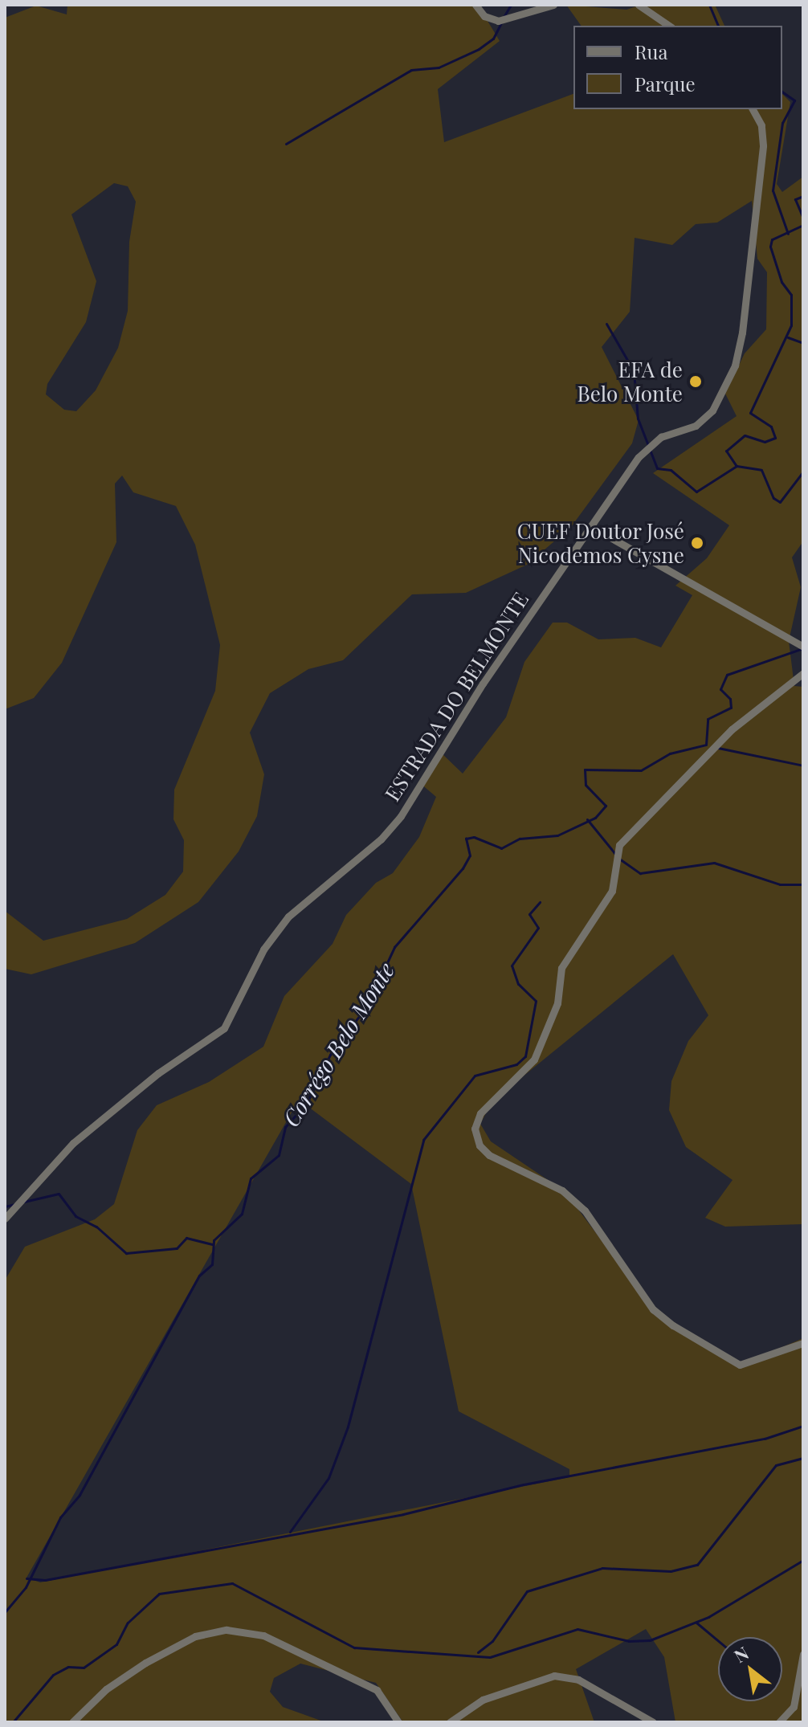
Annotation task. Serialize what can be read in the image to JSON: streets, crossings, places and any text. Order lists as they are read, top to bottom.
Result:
{
  "streets": {
    "street": ["ESTRADA DO BELMONTE"]
  },
  "water": ["Corrégo Belo Monte"],
  "places": ["EFA de Belo Monte", "CUEF Doutor José Nicodemos Cysne"],
  "legend": ["Rua", "Parque"],
  "north": "top left"
}
